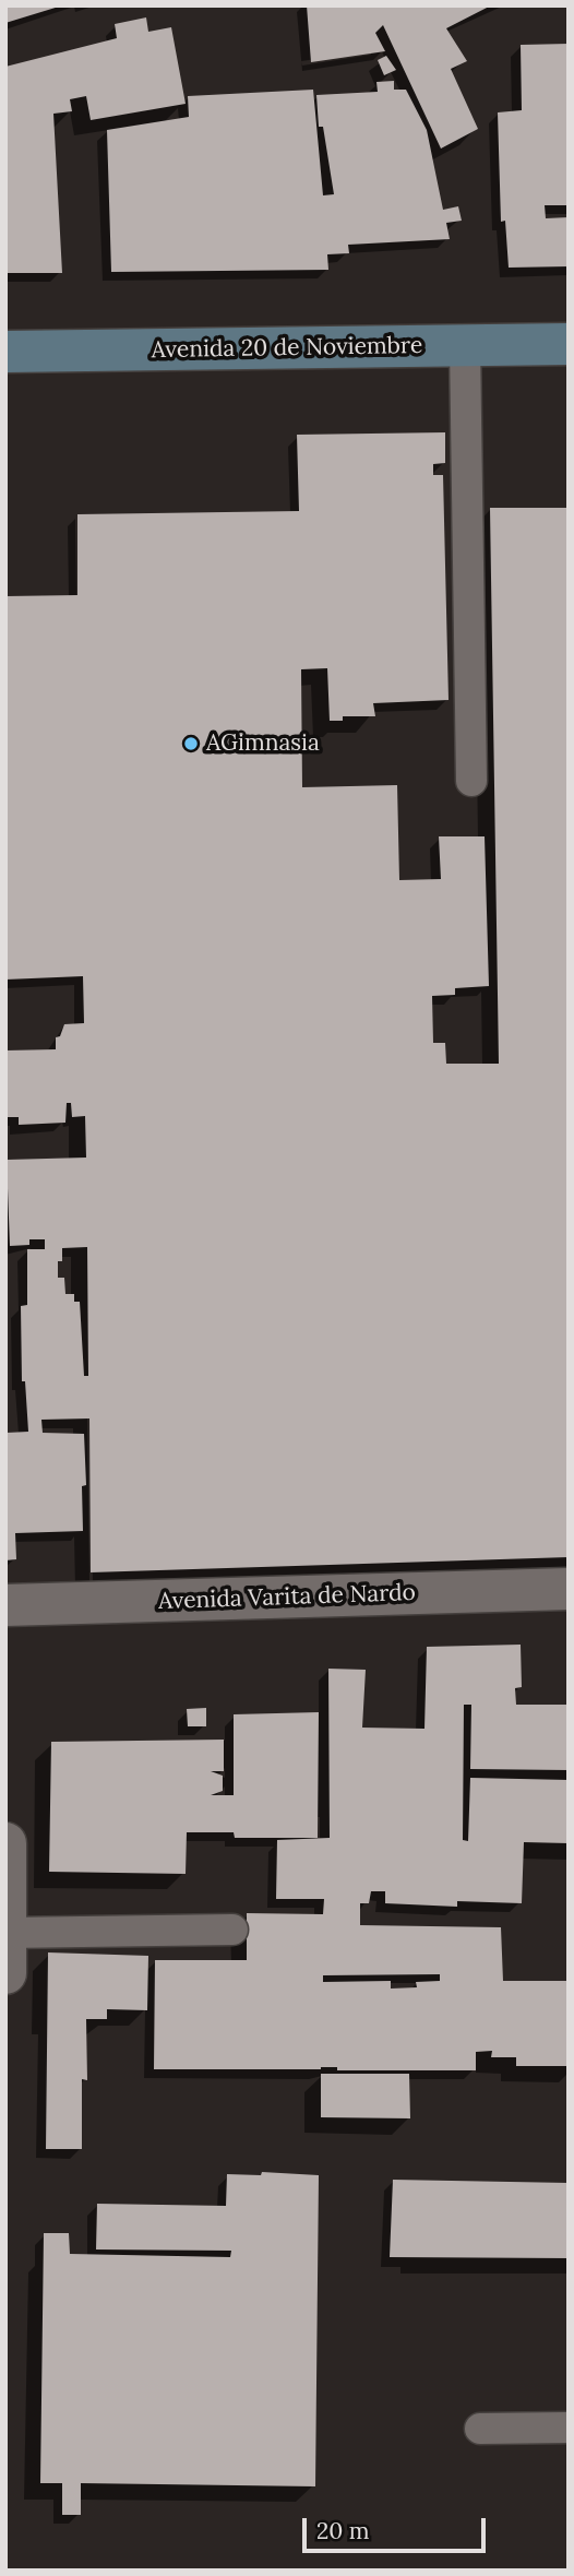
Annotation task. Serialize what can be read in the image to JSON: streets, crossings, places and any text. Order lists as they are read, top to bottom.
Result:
{
  "streets": {
    "main road": ["Avenida 20 de Noviembre"],
    "street": ["Avenida Varita de Nardo"]
  },
  "places": ["AGimnasia"],
  "scale_bar": "20 m"
}
